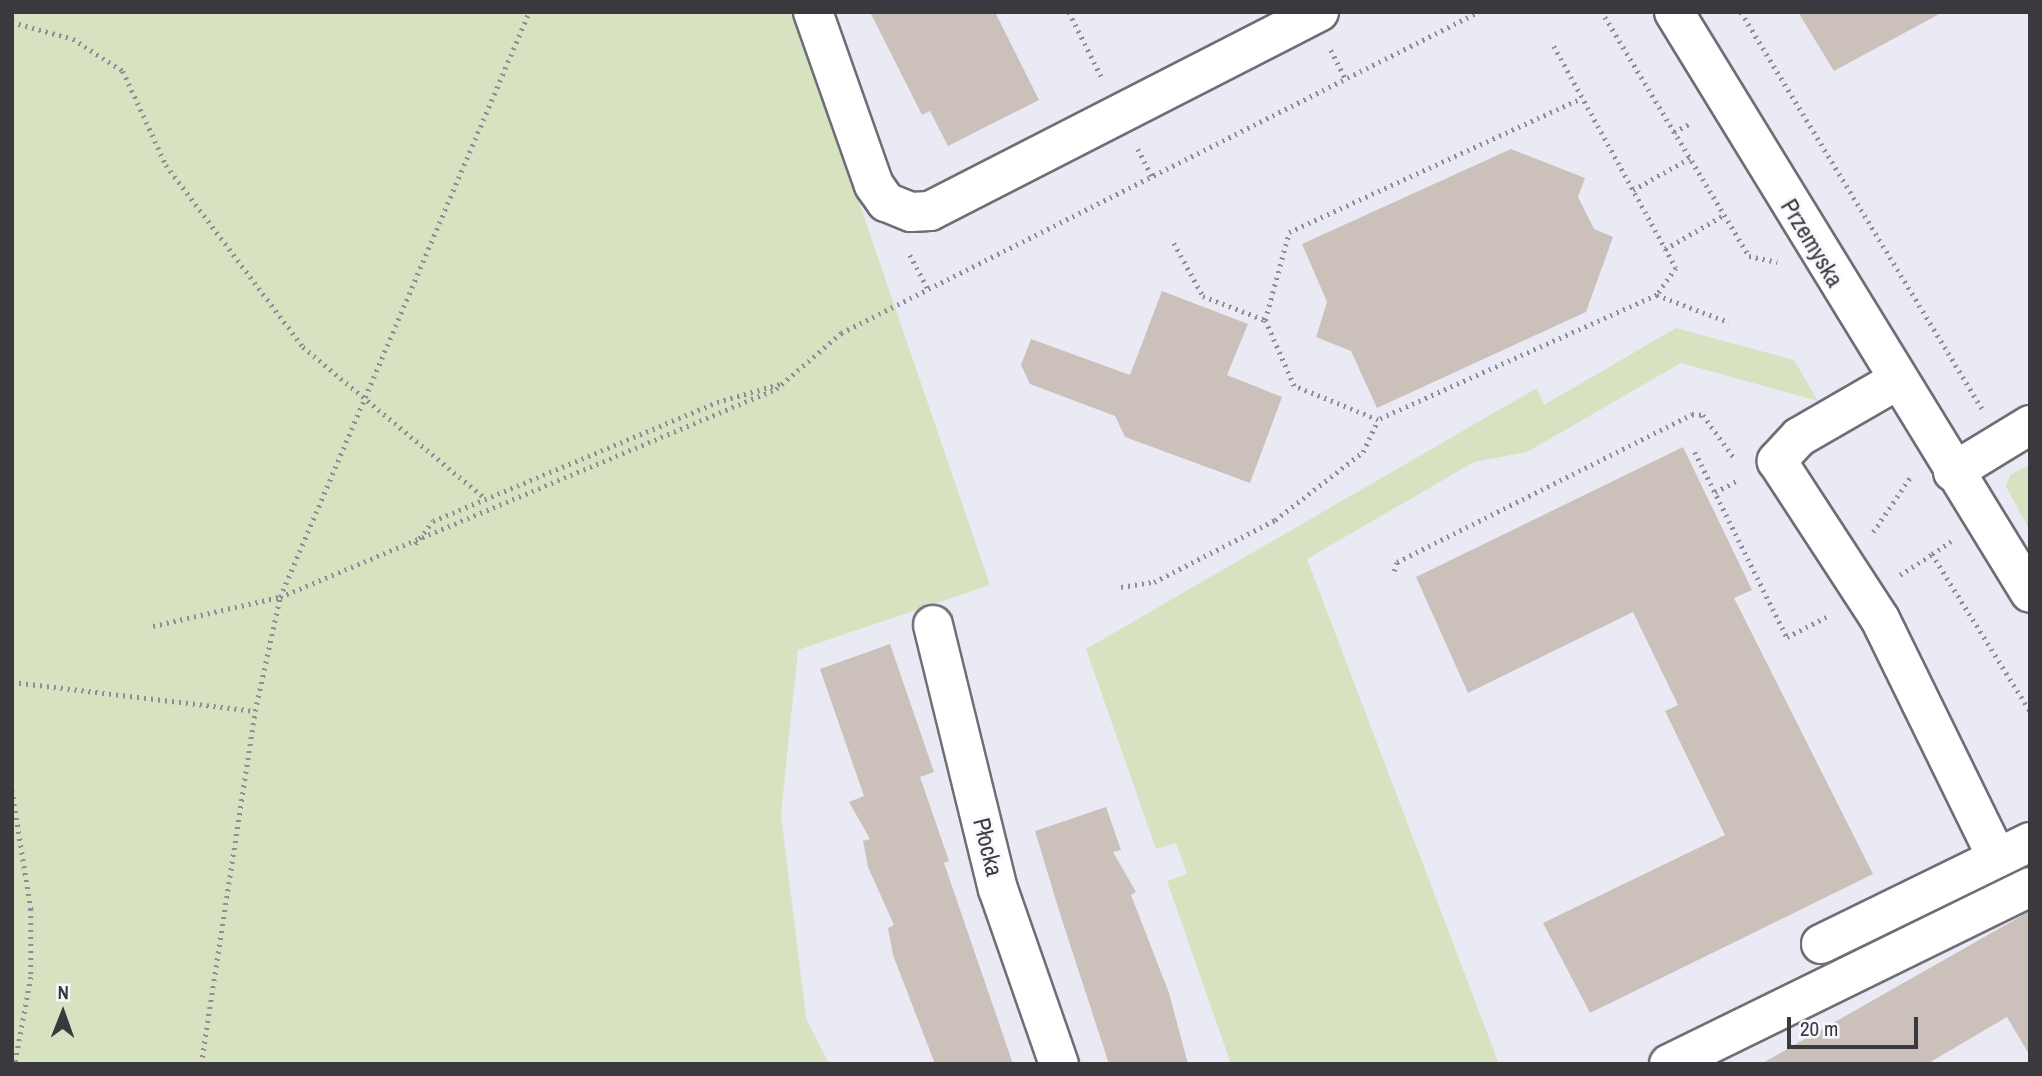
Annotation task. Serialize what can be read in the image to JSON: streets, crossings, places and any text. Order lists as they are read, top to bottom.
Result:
{
  "streets": {
    "street": ["Przemyska", "Płocka"]
  },
  "scale_bar": "20 m",
  "north": "top"
}
